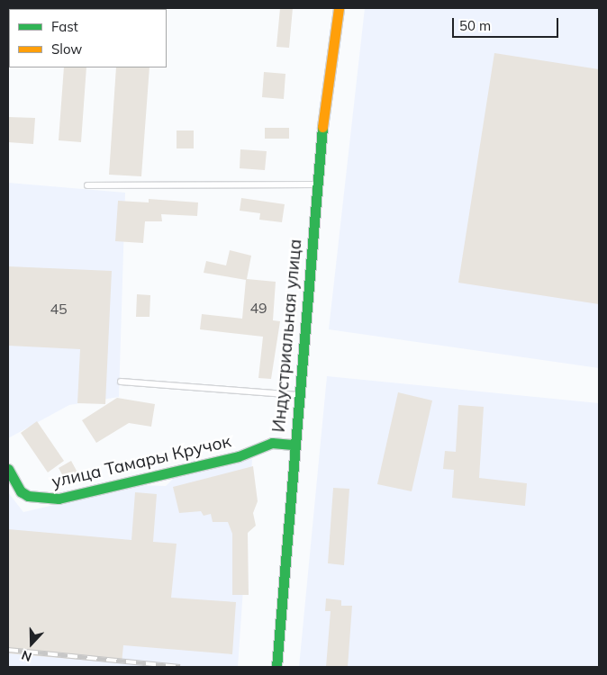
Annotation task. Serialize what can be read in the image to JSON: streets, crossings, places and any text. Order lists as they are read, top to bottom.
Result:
{
  "streets": {
    "main road": ["Индустриальная улица", "улица Тамары Кручок"]
  },
  "crossings": [
    ["Индустриальная улица", "улица Тамары Кручок"]
  ],
  "house_numbers": ["49", "45"],
  "legend": ["Fast", "Slow"],
  "scale_bar": "50 m",
  "north": "bottom"
}
